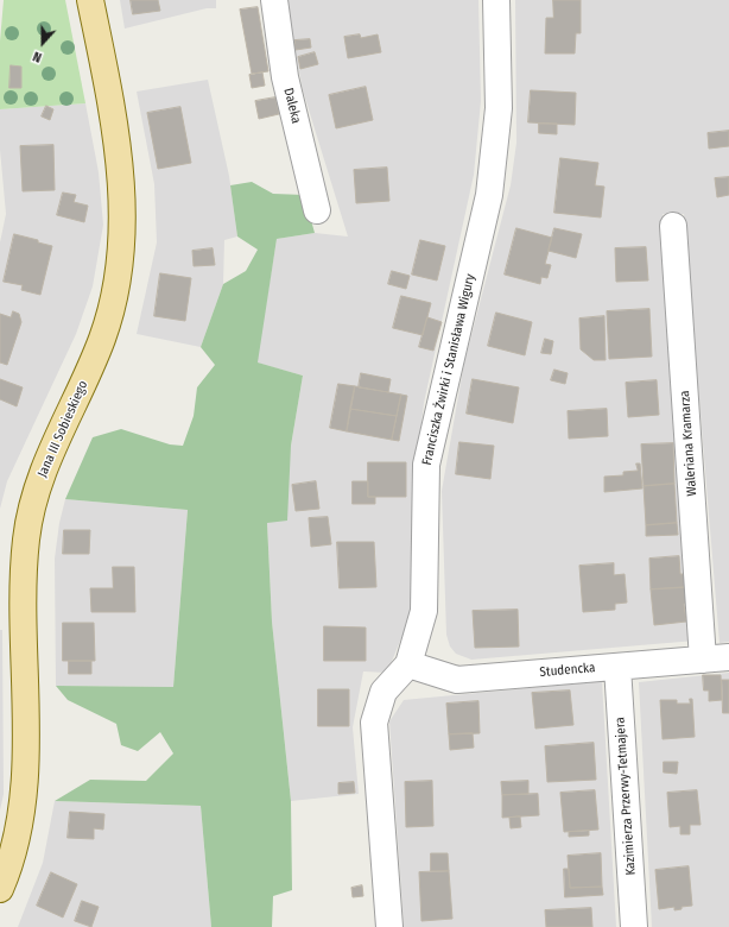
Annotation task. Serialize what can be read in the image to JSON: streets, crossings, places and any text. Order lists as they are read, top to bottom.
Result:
{
  "streets": {
    "main road": ["Jana III Sobieskiego"],
    "street": [
      "Daleka",
      "Franciszka Żwirki i Stanisława Wigury",
      "Waleriana Kramarza",
      "Studencka",
      "Kazimierza Przerwy-Tetmajera"
    ]
  },
  "crossings": [
    ["Franciszka Żwirki i Stanisława Wigury", "Studencka"],
    ["Waleriana Kramarza", "Studencka"],
    ["Studencka", "Kazimierza Przerwy-Tetmajera"]
  ],
  "north": "bottom"
}
